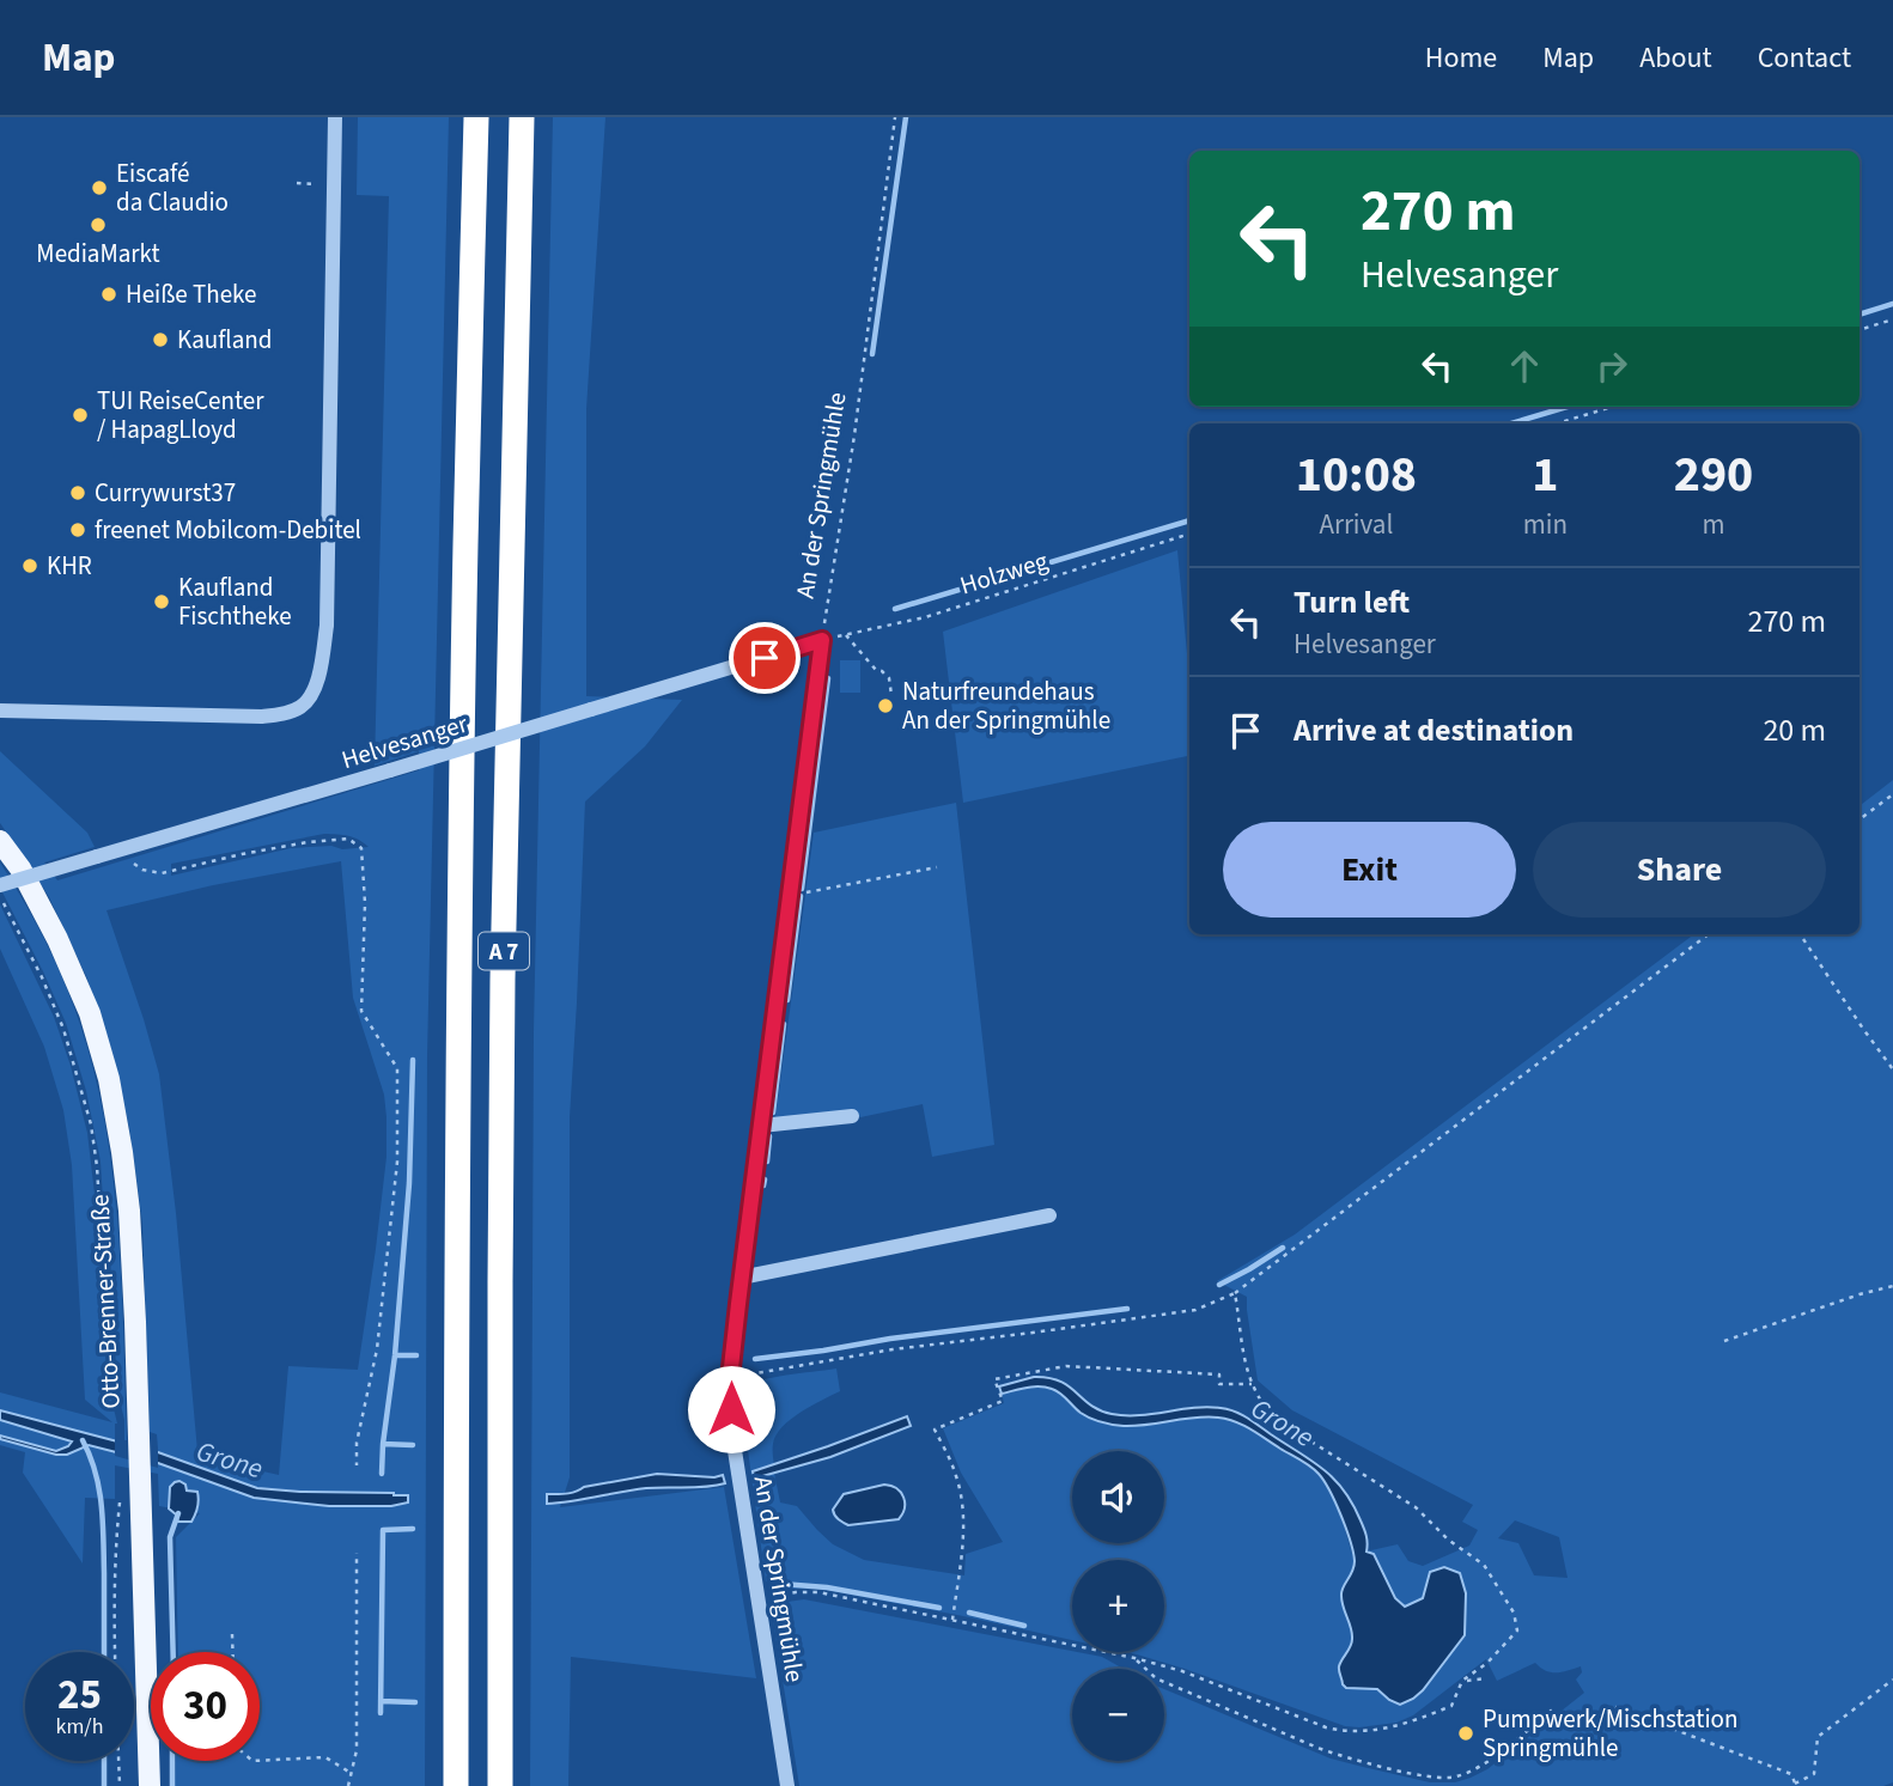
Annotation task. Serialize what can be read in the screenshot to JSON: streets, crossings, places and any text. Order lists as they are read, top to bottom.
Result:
{
  "streets": {
    "highway": ["A 7"],
    "main road": ["Otto-Brenner-Straße"],
    "street": ["An der Springmühle", "Helvesanger"],
    "path": ["Holzweg"]
  },
  "crossings": [
    ["An der Springmühle", "Holzweg"],
    ["An der Springmühle", "Helvesanger"],
    ["Holzweg", "Helvesanger"]
  ],
  "water": ["Grone"],
  "places": [
    "Eiscafé da Claudio",
    "MediaMarkt",
    "Heiße Theke",
    "Kaufland",
    "TUI ReiseCenter / HapagLloyd",
    "Currywurst37",
    "freenet Mobilcom-Debitel",
    "KHR",
    "Kaufland Fischtheke",
    "Naturfreundehaus An der Springmühle",
    "Pumpwerk/Mischstation Springmühle"
  ],
  "page": {
    "header": "Map",
    "nav": [
      "Home",
      "Map",
      "About",
      "Contact"
    ],
    "turn": ["270 m", "Helvesanger"],
    "eta": [
      "10:08",
      "Arrival",
      "1",
      "min",
      "290",
      "m"
    ],
    "list": [
      {
        "name": "Turn left",
        "note": "Helvesanger",
        "value": "270 m"
      },
      {
        "name": "Arrive at destination",
        "value": "20 m"
      }
    ],
    "buttons": ["Exit", "Share"],
    "map_buttons": ["+", "−"],
    "speed": "25 km/h",
    "limit": "30"
  }
}
